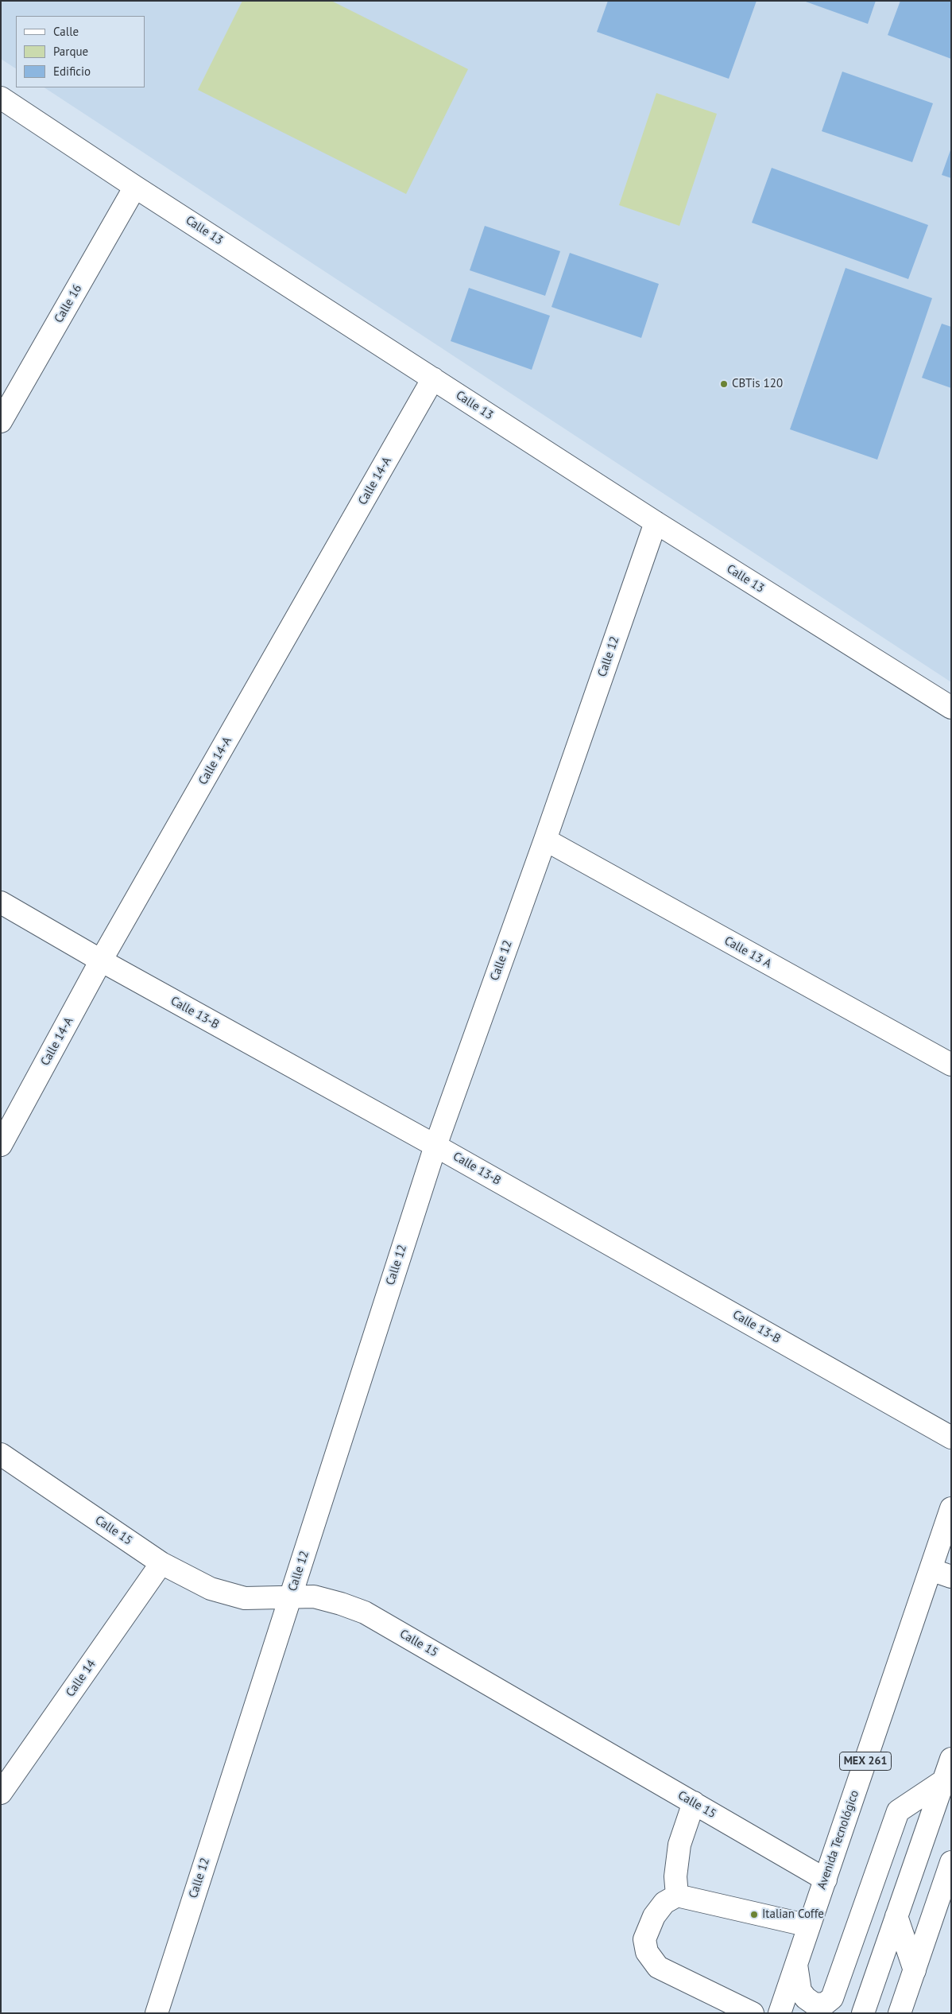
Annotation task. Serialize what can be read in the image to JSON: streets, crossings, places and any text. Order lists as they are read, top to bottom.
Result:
{
  "streets": {
    "street": [
      "Calle 13",
      "Calle 16",
      "Calle 14-A",
      "Calle 12",
      "Calle 13 A",
      "Calle 13-B",
      "Calle 15",
      "Calle 14",
      "MEX 261",
      "Avenida Tecnológico"
    ]
  },
  "crossings": [
    ["Calle 13", "Calle 16"],
    ["Calle 13", "Calle 14-A"],
    ["Calle 13", "Calle 12"],
    ["Calle 14-A", "Calle 13-B"],
    ["Calle 12", "Calle 13 A"],
    ["Calle 12", "Calle 13-B"],
    ["Calle 12", "Calle 15"],
    ["Calle 15", "Calle 14"],
    ["Calle 15", "Avenida Tecnológico"]
  ],
  "places": ["CBTis 120", "Italian Coffe"],
  "legend": ["Calle", "Parque", "Edificio"]
}
